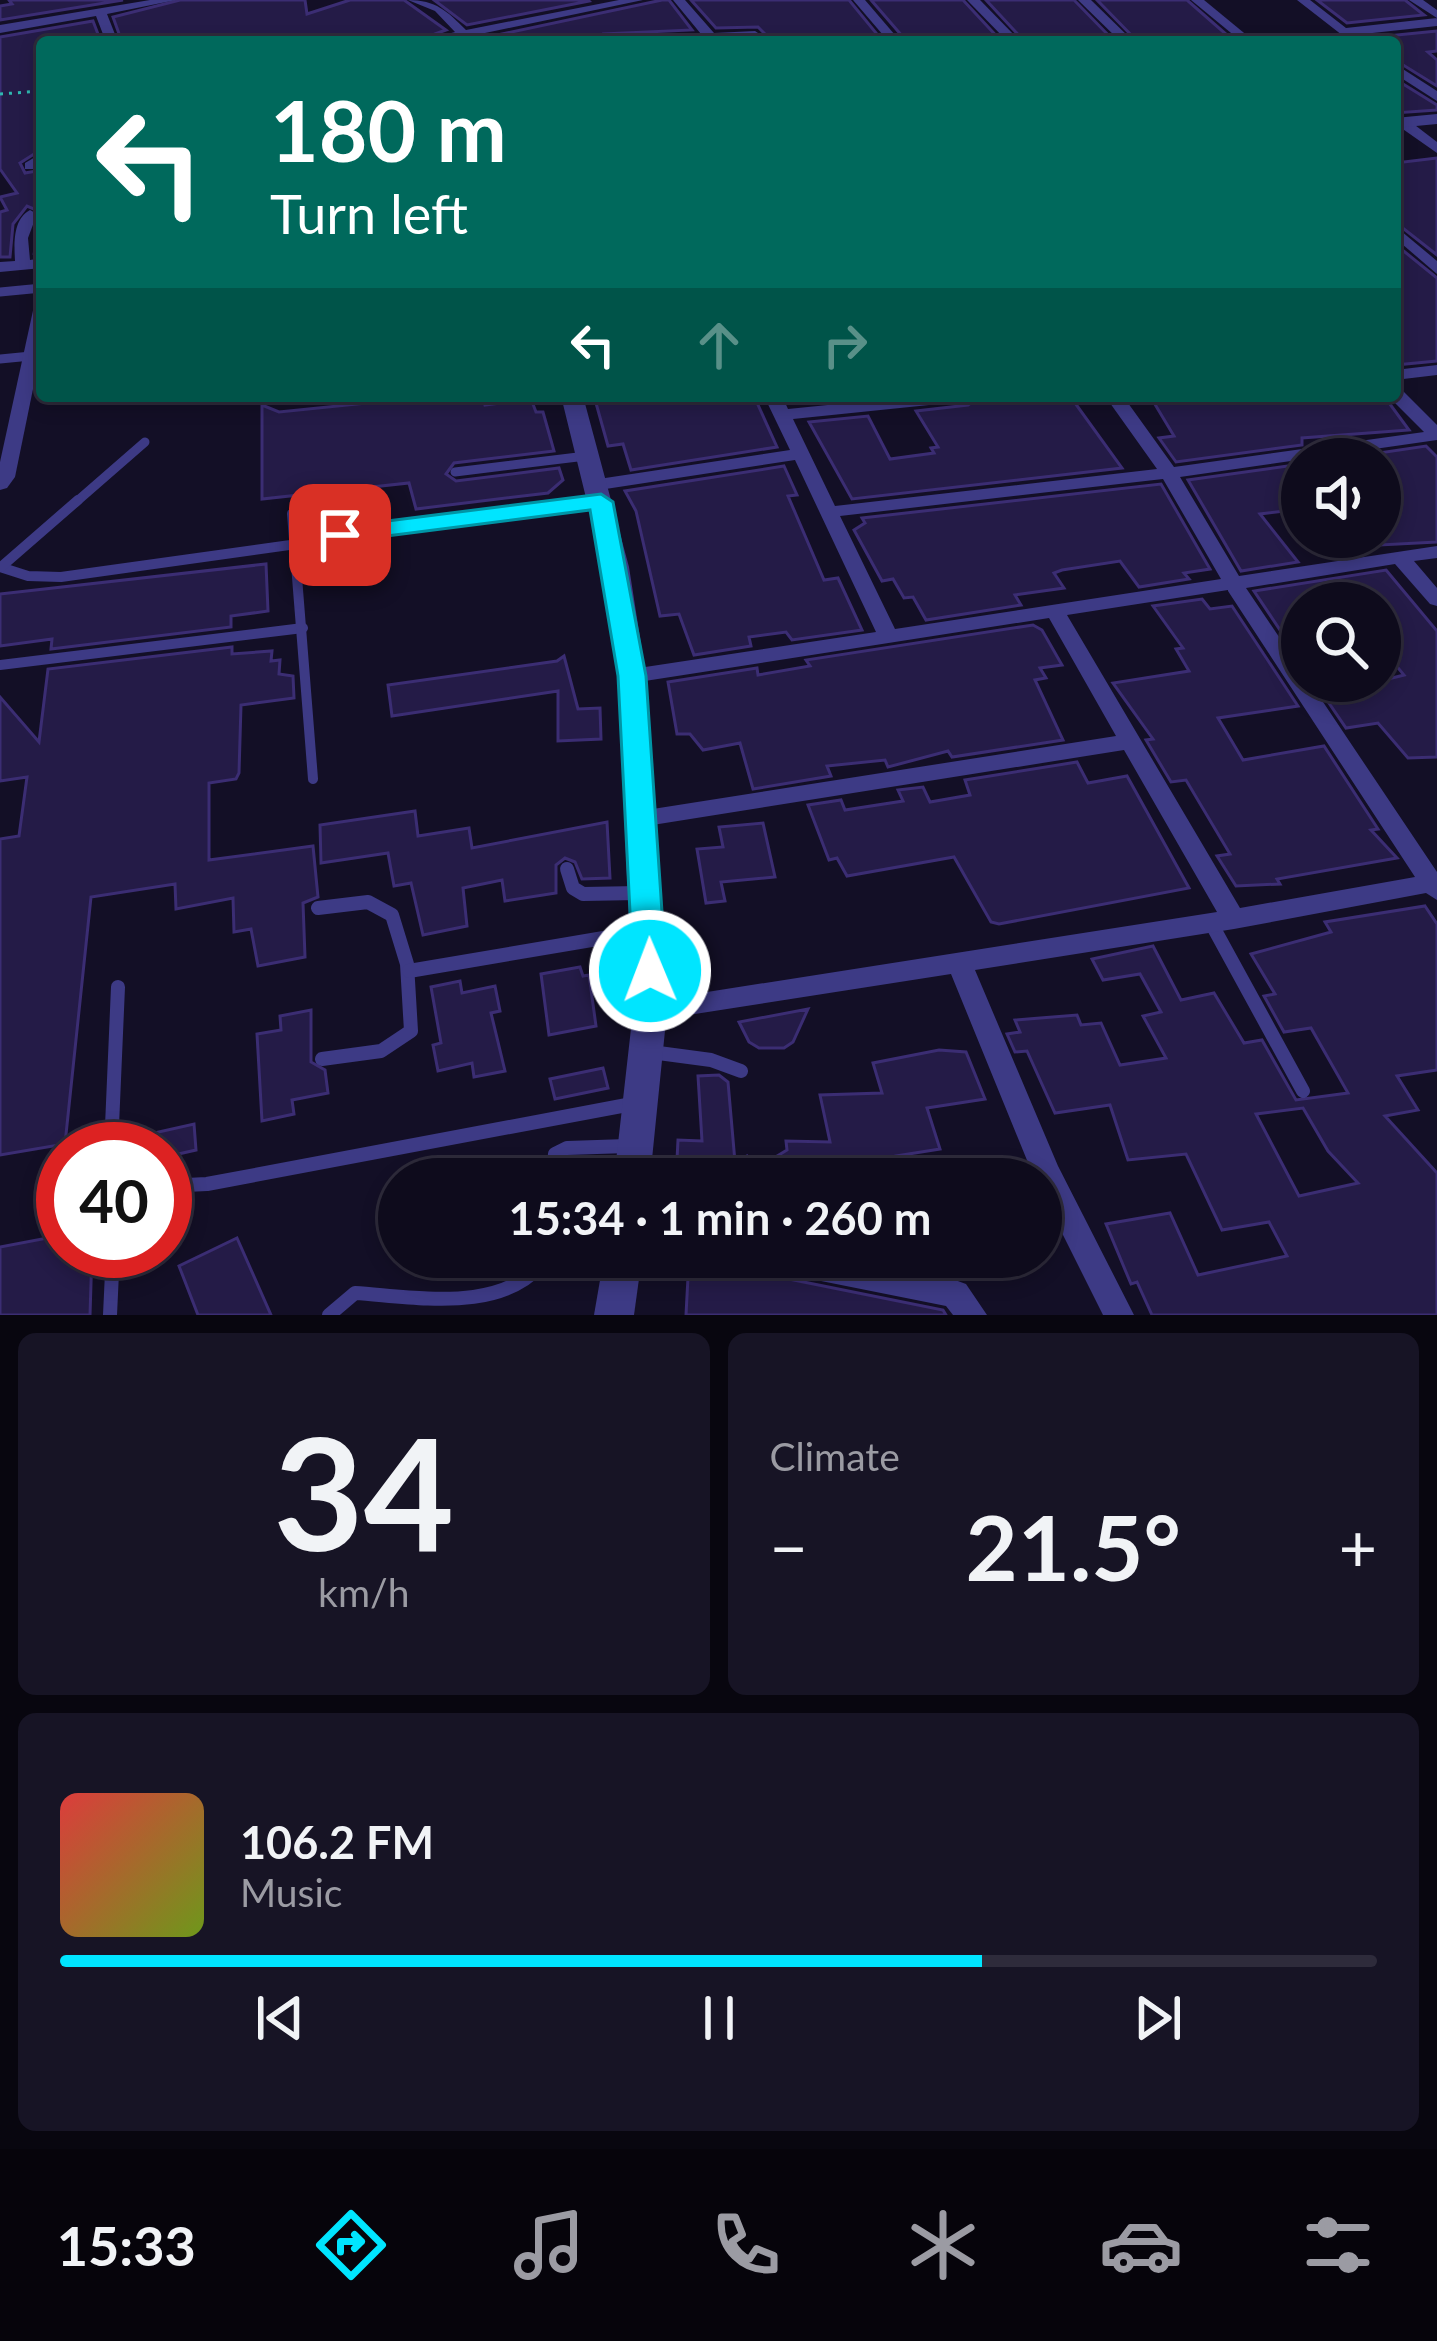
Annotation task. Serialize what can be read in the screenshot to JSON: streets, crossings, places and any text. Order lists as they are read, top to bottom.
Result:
{
  "page": {
    "turn": ["180 m", "Turn left"],
    "limit": "40",
    "trip": "15:34 · 1 min · 260 m",
    "tile": [
      ["34", "km/h"],
      "Climate"
    ],
    "heat": ["−", "21.5°", "+"],
    "song": ["106.2 FM", "Music"],
    "tabs": "15:33"
  }
}
